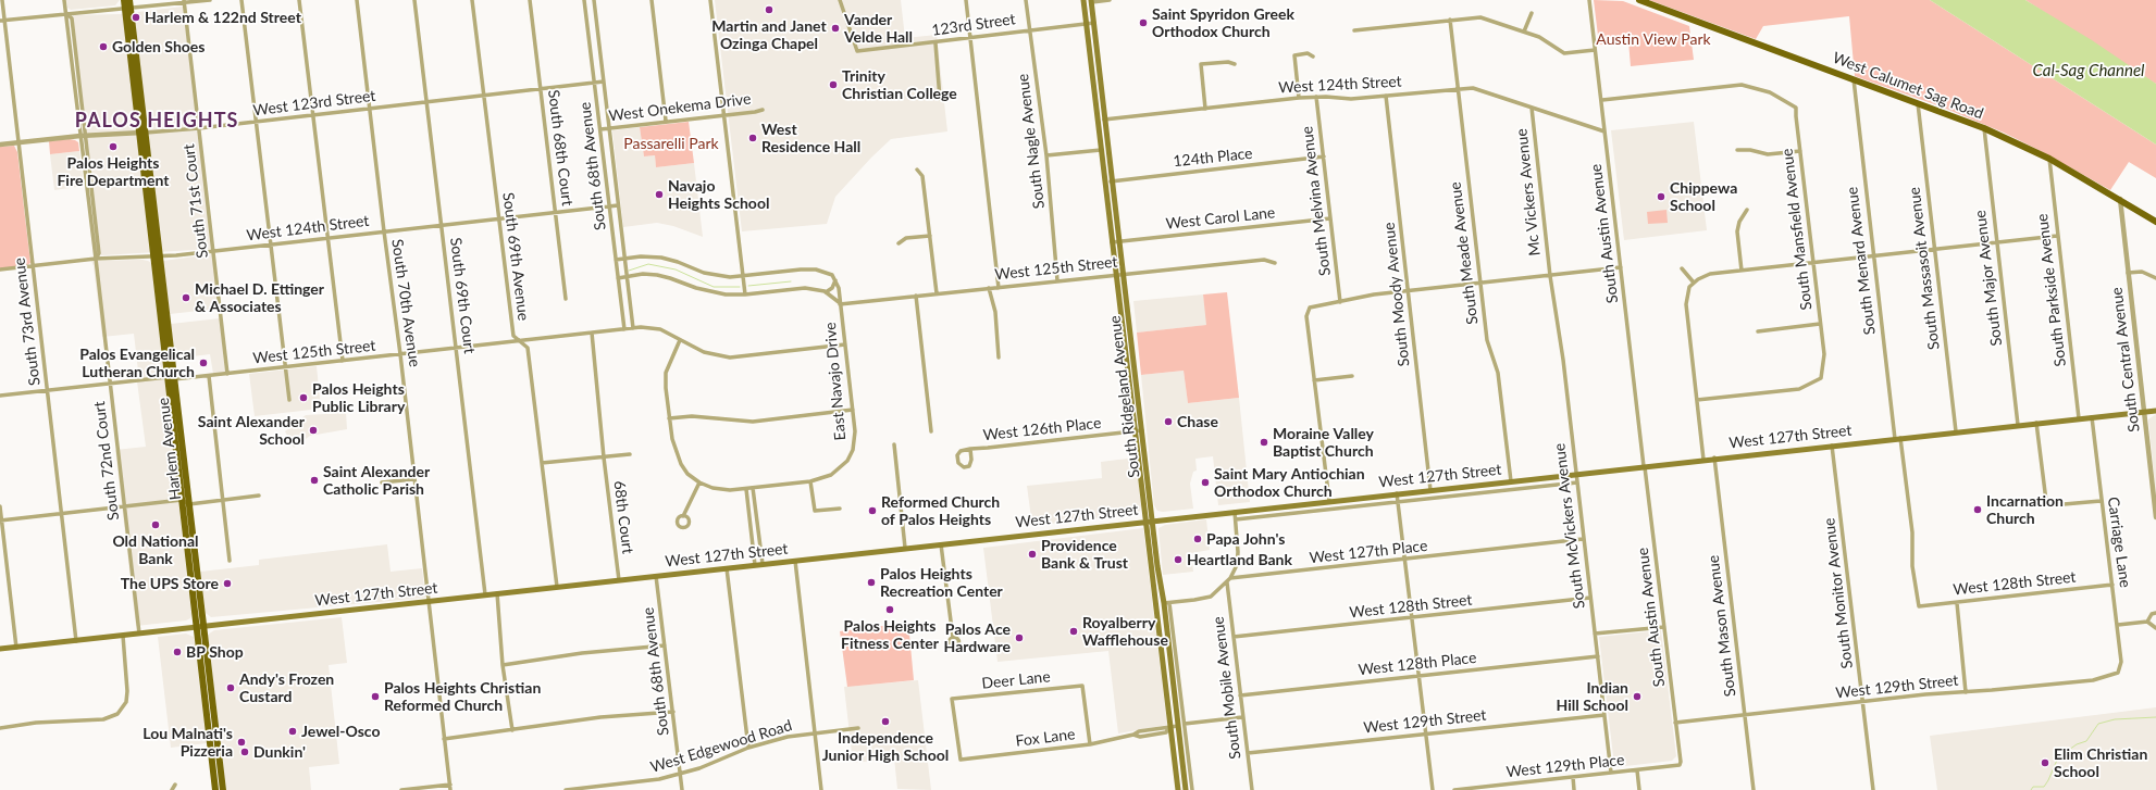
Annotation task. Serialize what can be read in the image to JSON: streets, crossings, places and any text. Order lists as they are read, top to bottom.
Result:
{
  "streets": {
    "main road": [
      "West Calumet Sag Road",
      "South Ridgeland Avenue",
      "West 127th Street",
      "Harlem Avenue"
    ],
    "street": [
      "123rd Street",
      "West 124th Street",
      "West 123rd Street",
      "West Onekema Drive",
      "South Nagle Avenue",
      "South 68th Court",
      "124th Place",
      "South 68th Avenue",
      "Mc Vickers Avenue",
      "South 71st Court",
      "South Melvina Avenue",
      "West Carol Lane",
      "South Mansfield Avenue",
      "South Austin Avenue",
      "South Meade Avenue",
      "South 69th Avenue",
      "South Menard Avenue",
      "West 125th Street",
      "South Massasoit Avenue",
      "South Major Avenue",
      "South Parkside Avenue",
      "South Moody Avenue",
      "South 69th Court",
      "South 70th Avenue",
      "South 73rd Avenue",
      "South Central Avenue",
      "East Navajo Drive",
      "West 126th Place",
      "South 72nd Court",
      "68th Court",
      "South McVickers Avenue",
      "Carriage Lane",
      "West 127th Place",
      "West 128th Street",
      "South Monitor Avenue",
      "South Mason Avenue",
      "West 128th Place",
      "Deer Lane",
      "West 129th Street",
      "South Mobile Avenue",
      "Fox Lane",
      "West Edgewood Road",
      "West 129th Place"
    ]
  },
  "crossings": [
    ["123rd Street", "South Nagle Avenue"],
    ["123rd Street", "South Ridgeland Avenue"],
    ["West 124th Street", "South 68th Court"],
    ["West 124th Street", "South 68th Avenue"],
    ["West 124th Street", "Mc Vickers Avenue"],
    ["West 124th Street", "South 71st Court"],
    ["West 124th Street", "South Melvina Avenue"],
    ["West 124th Street", "South Austin Avenue"],
    ["West 124th Street", "South Meade Avenue"],
    ["West 124th Street", "South 69th Avenue"],
    ["West 124th Street", "South Moody Avenue"],
    ["West 124th Street", "South 69th Court"],
    ["West 124th Street", "South 70th Avenue"],
    ["West 124th Street", "South 73rd Avenue"],
    ["West 124th Street", "South Ridgeland Avenue"],
    ["West 124th Street", "Harlem Avenue"],
    ["West 124th Street", "South 72nd Court"],
    ["West Calumet Sag Road", "South Menard Avenue"],
    ["West Calumet Sag Road", "South Massasoit Avenue"],
    ["West Calumet Sag Road", "South Major Avenue"],
    ["West Calumet Sag Road", "South Parkside Avenue"],
    ["West Calumet Sag Road", "South Central Avenue"],
    ["West 123rd Street", "South 68th Court"],
    ["West 123rd Street", "South 68th Avenue"],
    ["West 123rd Street", "South 71st Court"],
    ["West 123rd Street", "South 69th Avenue"],
    ["West 123rd Street", "South 69th Court"],
    ["West 123rd Street", "South 70th Avenue"],
    ["West 123rd Street", "South 73rd Avenue"],
    ["West 123rd Street", "Harlem Avenue"],
    ["West 123rd Street", "South 72nd Court"],
    ["West Onekema Drive", "South 68th Avenue"],
    ["South Nagle Avenue", "West 125th Street"],
    ["124th Place", "South Melvina Avenue"],
    ["124th Place", "South Ridgeland Avenue"],
    ["South 68th Avenue", "West 125th Street"],
    ["South 68th Avenue", "West 127th Street"],
    ["South 68th Avenue", "West Edgewood Road"],
    ["Mc Vickers Avenue", "South McVickers Avenue"],
    ["South 71st Court", "West 125th Street"],
    ["South Melvina Avenue", "West Carol Lane"],
    ["West Carol Lane", "South Ridgeland Avenue"],
    ["South Mansfield Avenue", "South Austin Avenue"],
    ["South Austin Avenue", "West 127th Street"],
    ["South Austin Avenue", "West 129th Street"],
    ["South Austin Avenue", "West 129th Place"],
    ["South Meade Avenue", "West 127th Street"],
    ["South 69th Avenue", "West 125th Street"],
    ["South 69th Avenue", "West 127th Street"],
    ["South Menard Avenue", "West 127th Street"],
    ["South Menard Avenue", "West 128th Street"],
    ["West 125th Street", "South 69th Court"],
    ["West 125th Street", "South 70th Avenue"],
    ["West 125th Street", "East Navajo Drive"],
    ["West 125th Street", "South Ridgeland Avenue"],
    ["West 125th Street", "Harlem Avenue"],
    ["South Massasoit Avenue", "West 127th Street"],
    ["South Major Avenue", "West 127th Street"],
    ["South Parkside Avenue", "West 127th Street"],
    ["South Moody Avenue", "West 127th Street"],
    ["South 69th Court", "West 127th Street"],
    ["South 70th Avenue", "West 127th Street"],
    ["South 73rd Avenue", "West 127th Street"],
    ["South Central Avenue", "West 127th Street"],
    ["South Ridgeland Avenue", "West 126th Place"],
    ["South Ridgeland Avenue", "West 127th Street"],
    ["South Ridgeland Avenue", "Fox Lane"],
    ["West 127th Street", "Harlem Avenue"],
    ["West 127th Street", "South 72nd Court"],
    ["West 127th Street", "68th Court"],
    ["West 127th Street", "South McVickers Avenue"],
    ["West 127th Street", "Carriage Lane"],
    ["West 127th Street", "South Monitor Avenue"],
    ["West 127th Street", "South Mason Avenue"],
    ["South McVickers Avenue", "West 127th Place"],
    ["South McVickers Avenue", "West 128th Street"],
    ["South McVickers Avenue", "West 128th Place"],
    ["South McVickers Avenue", "West 129th Street"],
    ["South McVickers Avenue", "West 129th Place"],
    ["Carriage Lane", "West 128th Street"],
    ["Carriage Lane", "West 129th Street"],
    ["West 128th Street", "South Mobile Avenue"],
    ["South Monitor Avenue", "West 129th Street"],
    ["South Mason Avenue", "West 129th Street"],
    ["West 128th Place", "South Mobile Avenue"],
    ["Deer Lane", "Fox Lane"],
    ["West 129th Street", "South Mobile Avenue"]
  ],
  "districts": ["PALOS HEIGHTS"],
  "water": ["Cal-Sag Channel"],
  "parks": ["Austin View Park", "Passarelli Park"],
  "places": [
    "Martin and Janet Ozinga Chapel",
    "Harlem & 122nd Street",
    "Saint Spyridon Greek Orthodox Church",
    "Vander Velde Hall",
    "Golden Shoes",
    "Trinity Christian College",
    "West Residence Hall",
    "Palos Heights Fire Department",
    "Navajo Heights School",
    "Chippewa School",
    "Michael D. Ettinger & Associates",
    "Palos Evangelical Lutheran Church",
    "Palos Heights Public Library",
    "Chase",
    "Saint Alexander School",
    "Moraine Valley Baptist Church",
    "Saint Alexander Catholic Parish",
    "Saint Mary Antiochian Orthodox Church",
    "Incarnation Church",
    "Reformed Church of Palos Heights",
    "Old National Bank",
    "Papa John's",
    "Providence Bank & Trust",
    "Heartland Bank",
    "Palos Heights Recreation Center",
    "The UPS Store",
    "Palos Heights Fitness Center",
    "Royalberry Wafflehouse",
    "Palos Ace Hardware",
    "BP Shop",
    "Andy's Frozen Custard",
    "Palos Heights Christian Reformed Church",
    "Indian Hill School",
    "Independence Junior High School",
    "Jewel-Osco",
    "Lou Malnati's Pizzeria",
    "Dunkin'",
    "Elim Christian School"
  ]
}
